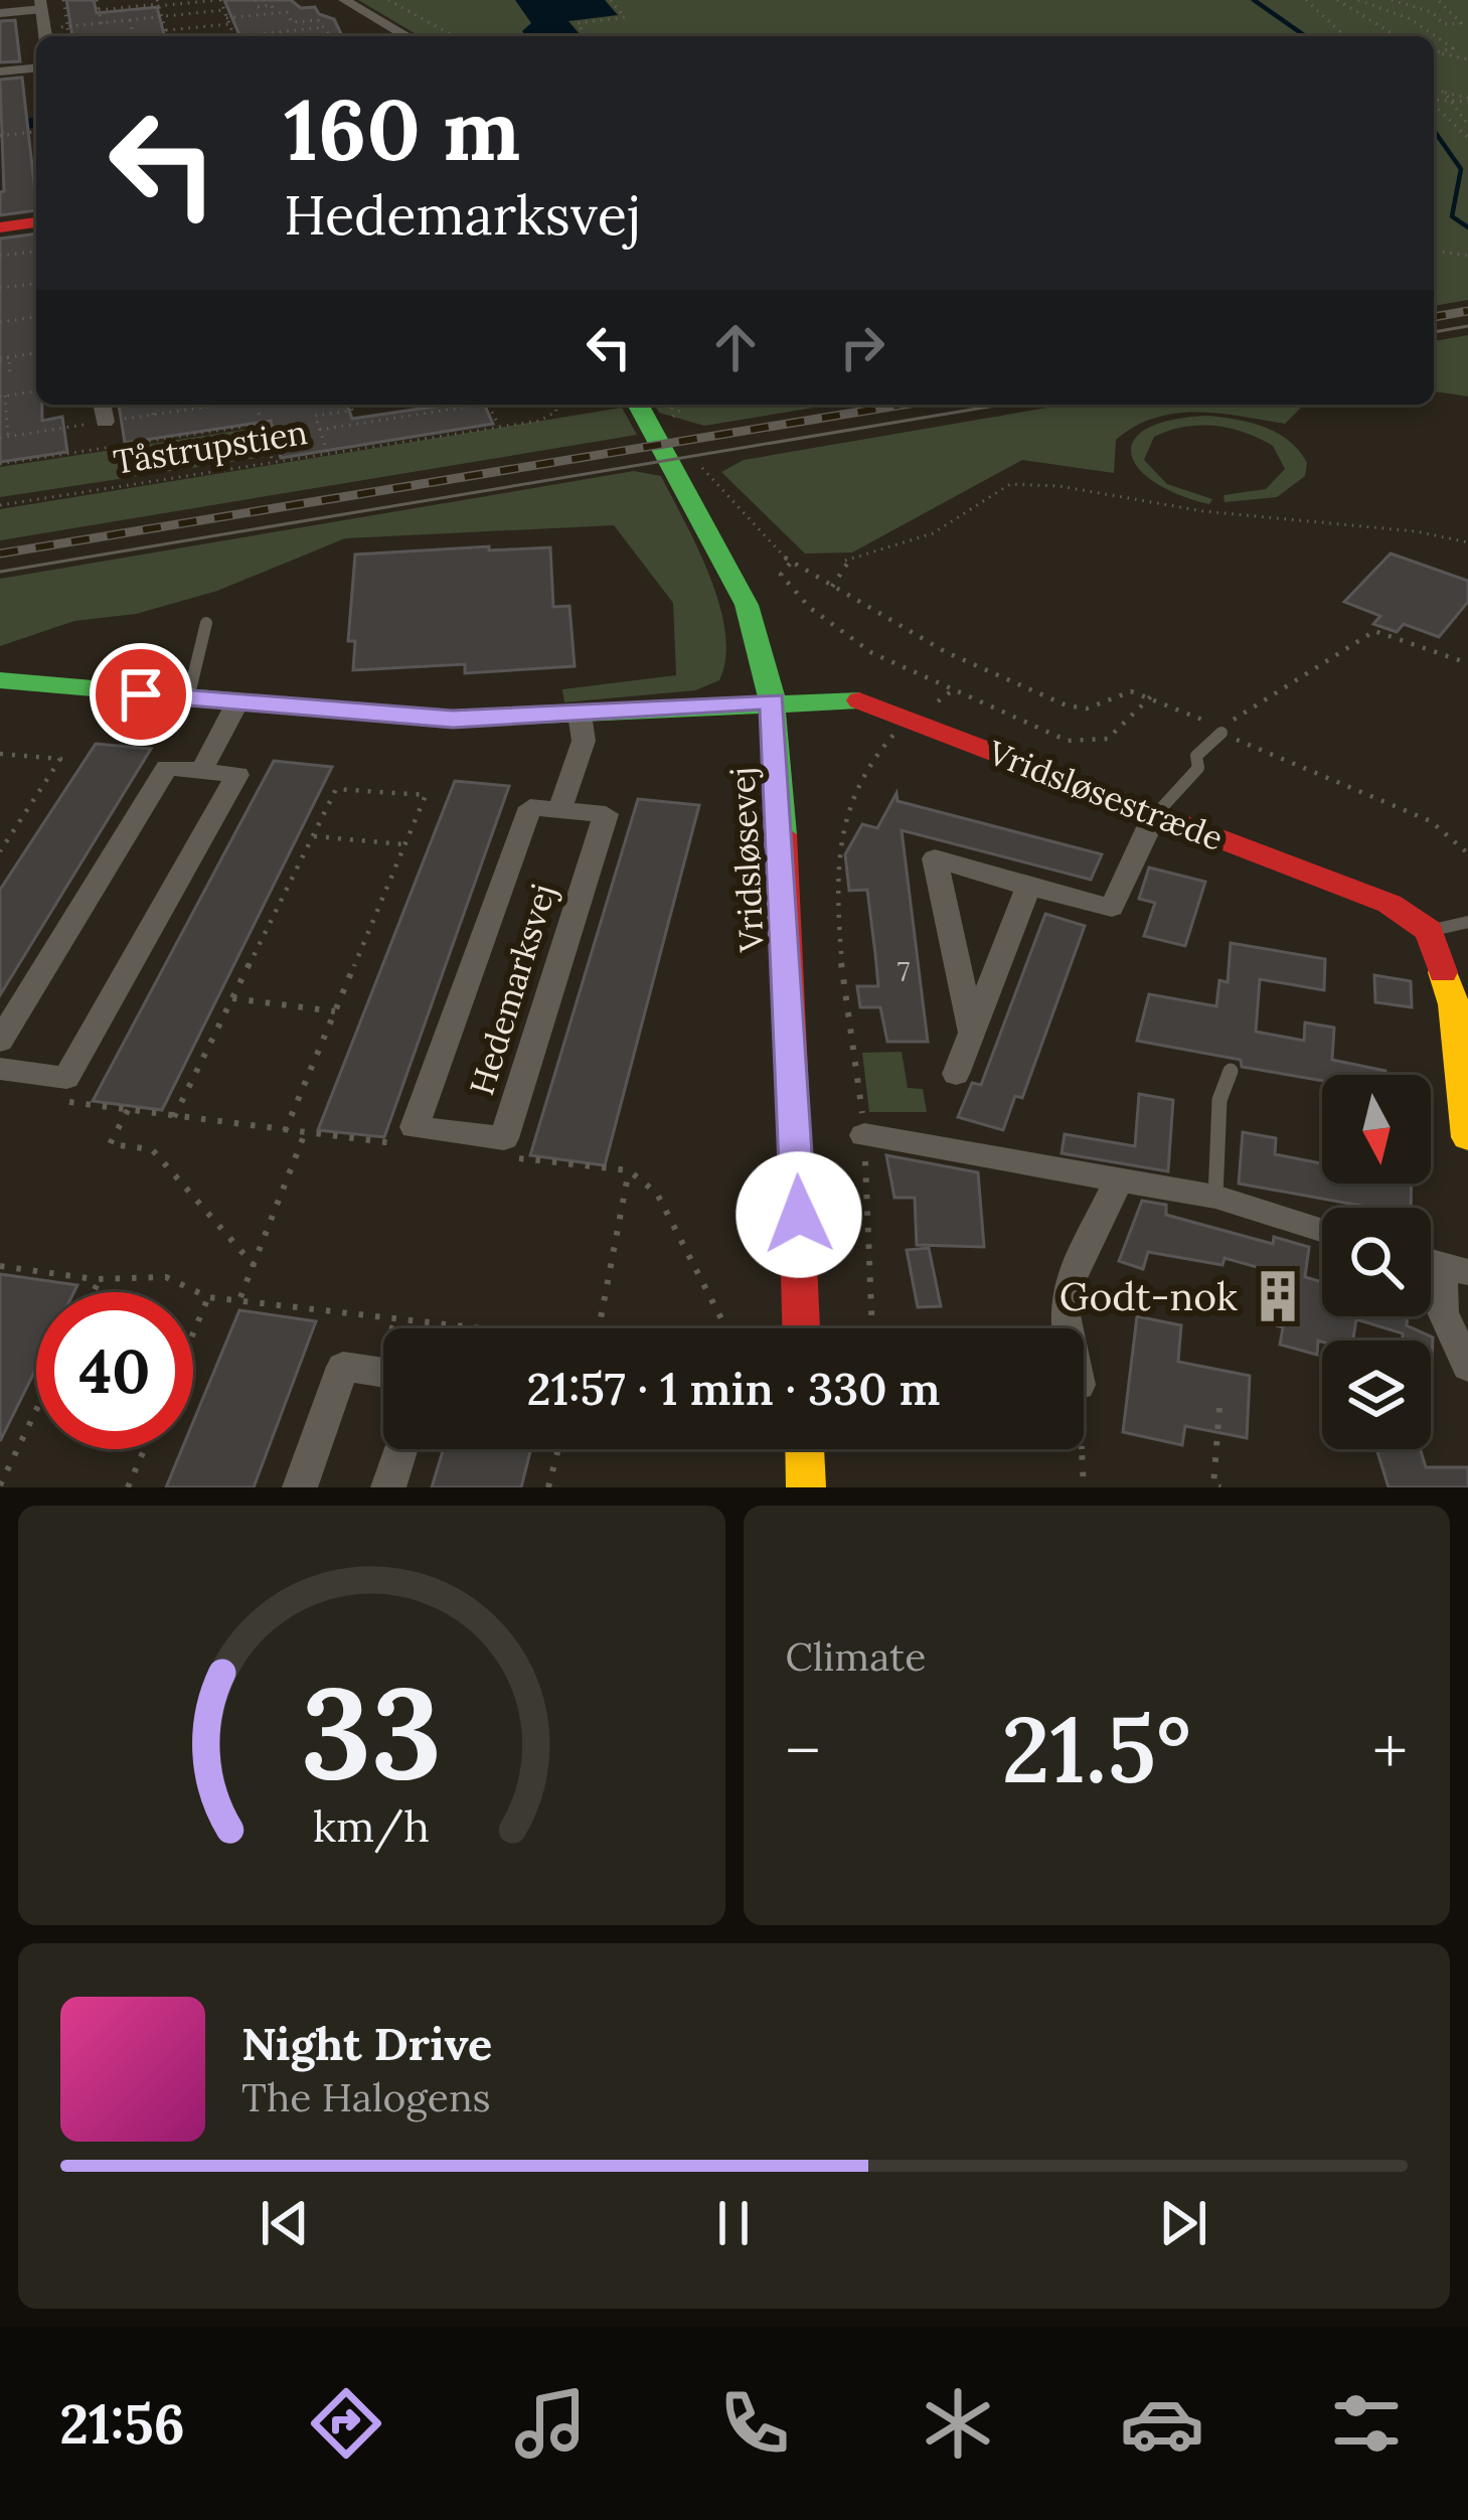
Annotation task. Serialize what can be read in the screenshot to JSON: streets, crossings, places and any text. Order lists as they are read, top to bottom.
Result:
{
  "streets": {
    "street": ["Vridsløsestræde", "Vridsløsevej", "Hedemarksvej"],
    "path": ["Tåstrupstien"]
  },
  "crossings": [
    ["Vridsløsestræde", "Vridsløsevej"]
  ],
  "places": {
    "building": ["Godt-nok"]
  },
  "house_numbers": ["7"],
  "north": "bottom",
  "page": {
    "turn": ["160 m", "Hedemarksvej"],
    "limit": "40",
    "trip": "21:57 · 1 min · 330 m",
    "tile": "Climate",
    "heat": ["−", "21.5°", "+"],
    "song": ["Night Drive", "The Halogens"],
    "tabs": "21:56",
    "gauge": ["33", "km/h"]
  }
}
